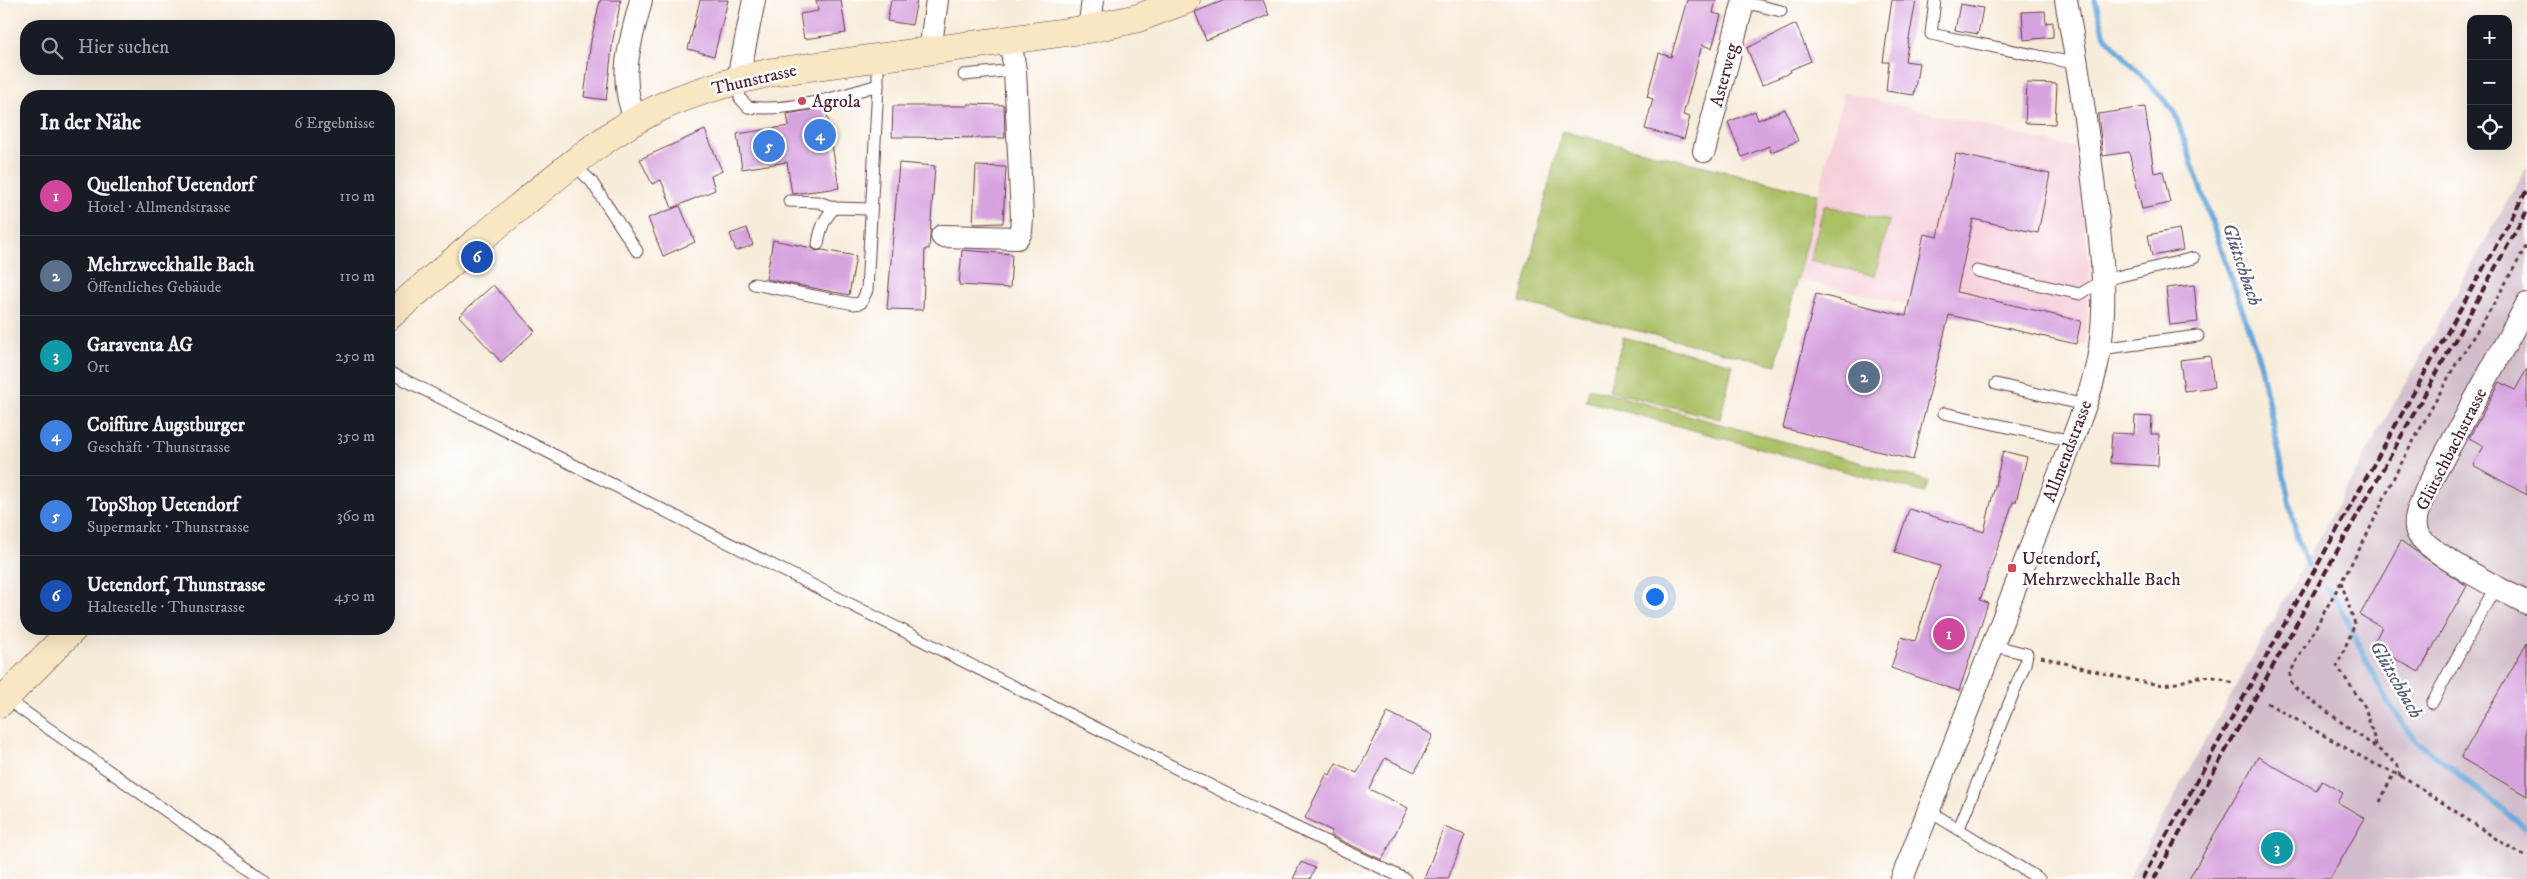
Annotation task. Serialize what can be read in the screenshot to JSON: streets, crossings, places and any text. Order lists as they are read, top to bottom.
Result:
{
  "streets": {
    "main road": ["Thunstrasse"],
    "street": ["Asterweg", "Glütschbachstrasse", "Allmendstrasse"]
  },
  "water": ["Glütschbach"],
  "places": {
    "other": ["Agrola"],
    "transit": ["Uetendorf, Mehrzweckhalle Bach"]
  },
  "page": {
    "map_buttons": ["+", "−"],
    "search": "Hier suchen",
    "heading": ["In der Nähe", "6 Ergebnisse"],
    "pins": [
      "4",
      "5",
      "6",
      "2",
      "1",
      "3"
    ],
    "list": [
      {
        "mark": "1",
        "name": "Quellenhof Uetendorf",
        "note": "Hotel · Allmendstrasse",
        "value": "110 m"
      },
      {
        "mark": "2",
        "name": "Mehrzweckhalle Bach",
        "note": "Öffentliches Gebäude",
        "value": "110 m"
      },
      {
        "mark": "3",
        "name": "Garaventa AG",
        "note": "Ort",
        "value": "250 m"
      },
      {
        "mark": "4",
        "name": "Coiffure Augstburger",
        "note": "Geschäft · Thunstrasse",
        "value": "350 m"
      },
      {
        "mark": "5",
        "name": "TopShop Uetendorf",
        "note": "Supermarkt · Thunstrasse",
        "value": "360 m"
      },
      {
        "mark": "6",
        "name": "Uetendorf, Thunstrasse",
        "note": "Haltestelle · Thunstrasse",
        "value": "450 m"
      }
    ]
  }
}
